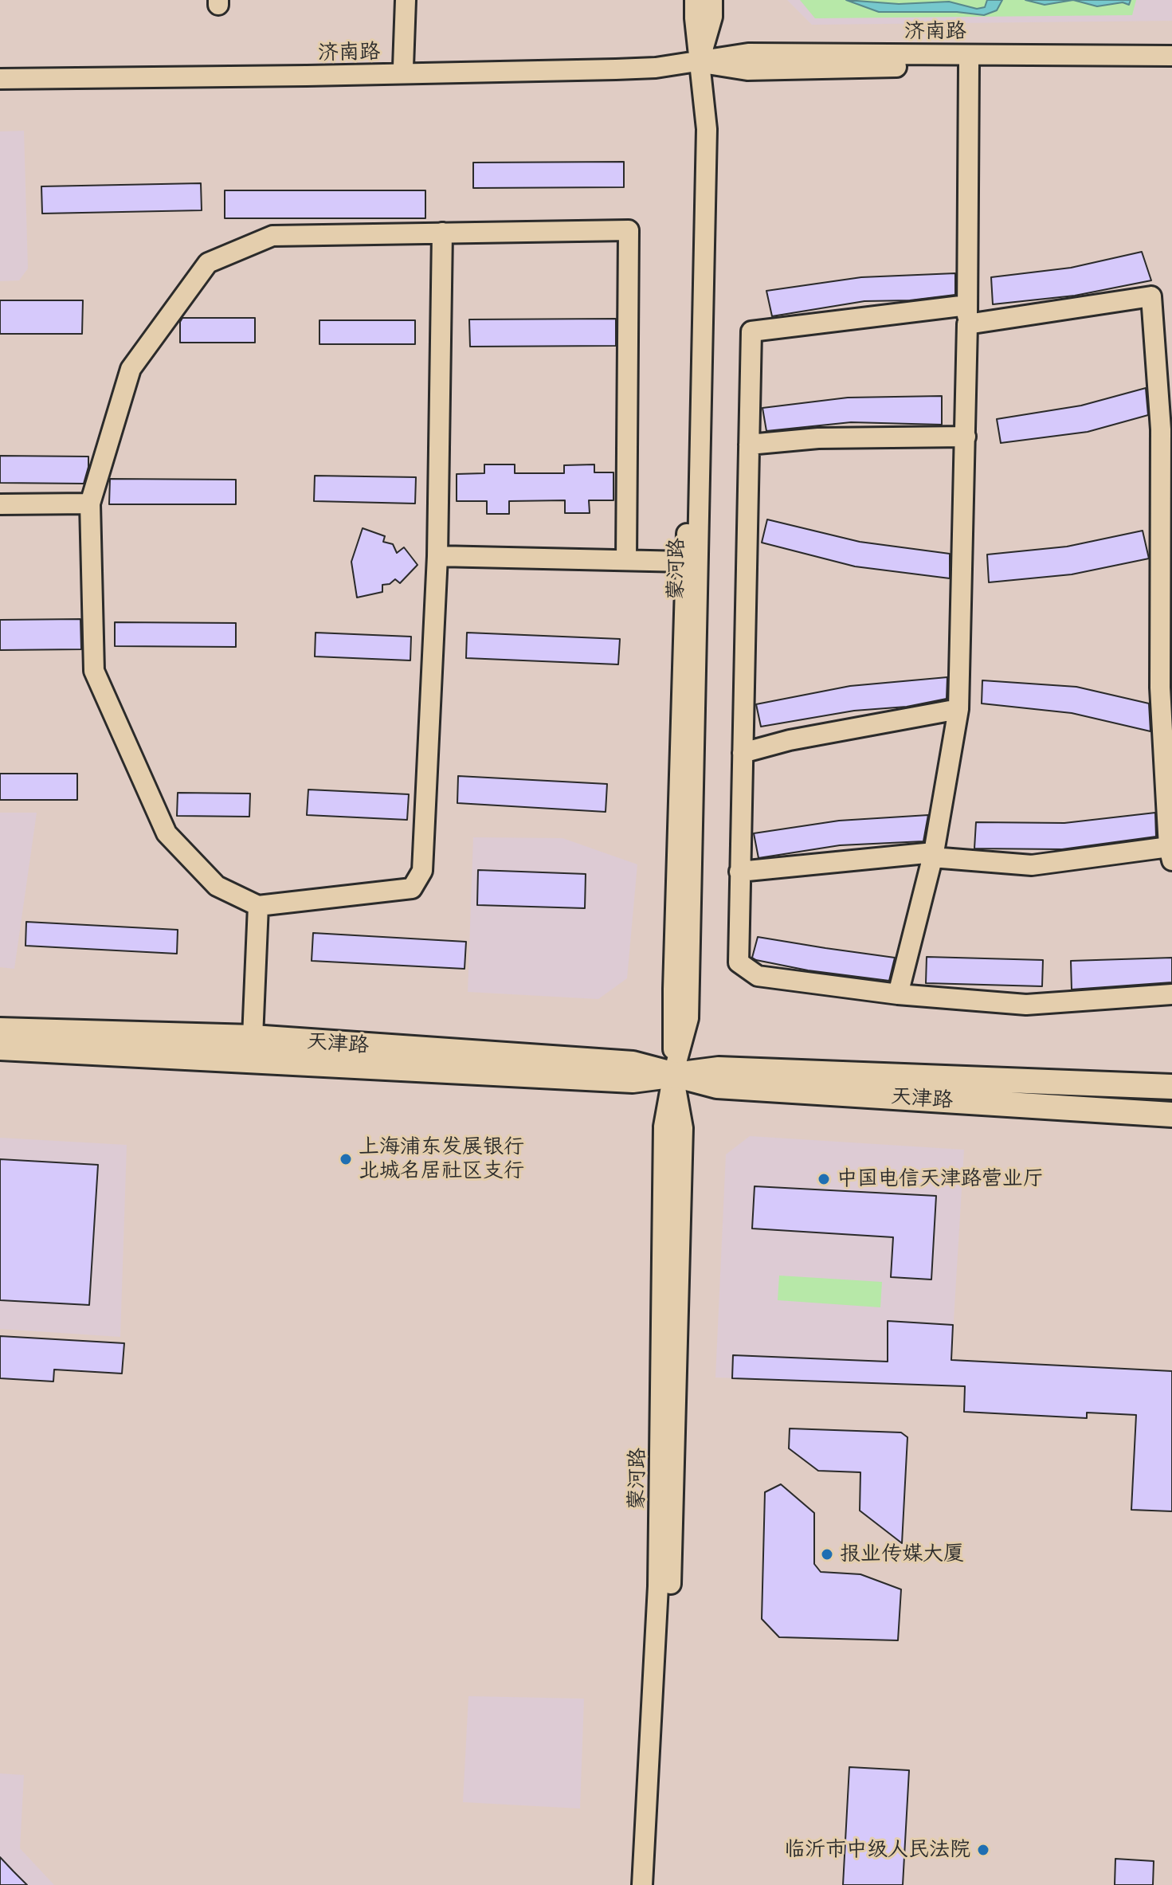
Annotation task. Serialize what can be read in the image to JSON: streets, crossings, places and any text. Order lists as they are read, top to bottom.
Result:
{
  "streets": {
    "main road": ["天津路"],
    "street": ["济南路", "蒙河路"]
  },
  "crossings": [
    ["济南路", "蒙河路"],
    ["蒙河路", "天津路"]
  ],
  "places": [
    "上海浦东发展银行 北城名居社区支行",
    "中国电信天津路营业厅",
    "报业传媒大厦",
    "临沂市中级人民法院"
  ]
}
